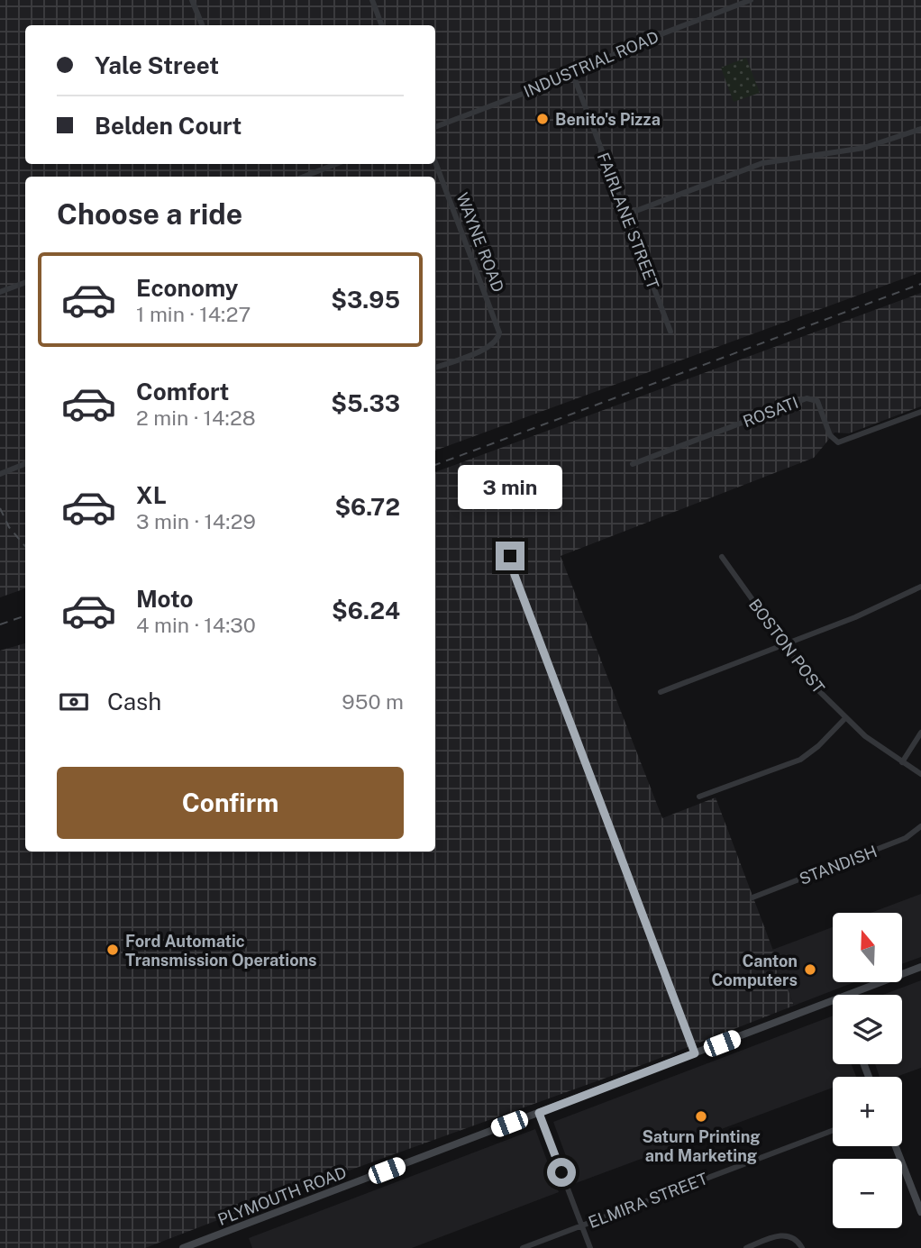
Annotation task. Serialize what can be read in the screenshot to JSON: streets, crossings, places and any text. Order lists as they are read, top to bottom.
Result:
{
  "streets": {
    "main road": ["PLYMOUTH ROAD"],
    "street": [
      "INDUSTRIAL ROAD",
      "FAIRLANE STREET",
      "WAYNE ROAD",
      "ROSATI",
      "BOSTON POST",
      "STANDISH",
      "ELMIRA STREET"
    ]
  },
  "crossings": [
    ["INDUSTRIAL ROAD", "FAIRLANE STREET"]
  ],
  "places": [
    "Benito's Pizza",
    "Ford Automatic Transmission Operations",
    "Canton Computers",
    "Saturn Printing and Marketing"
  ],
  "north": "top",
  "page": {
    "banner": ["Yale Street", "Belden Court"],
    "heading": "Choose a ride",
    "list": [
      {
        "name": "Economy",
        "note": "1 min · 14:27",
        "value": "$3.95"
      },
      {
        "name": "Comfort",
        "note": "2 min · 14:28",
        "value": "$5.33"
      },
      {
        "name": "XL",
        "note": "3 min · 14:29",
        "value": "$6.72"
      },
      {
        "name": "Moto",
        "note": "4 min · 14:30",
        "value": "$6.24"
      }
    ],
    "bubble": "3 min",
    "pay": ["Cash", "950 m"],
    "buttons": "Confirm",
    "map_buttons": ["+", "−"]
  }
}
